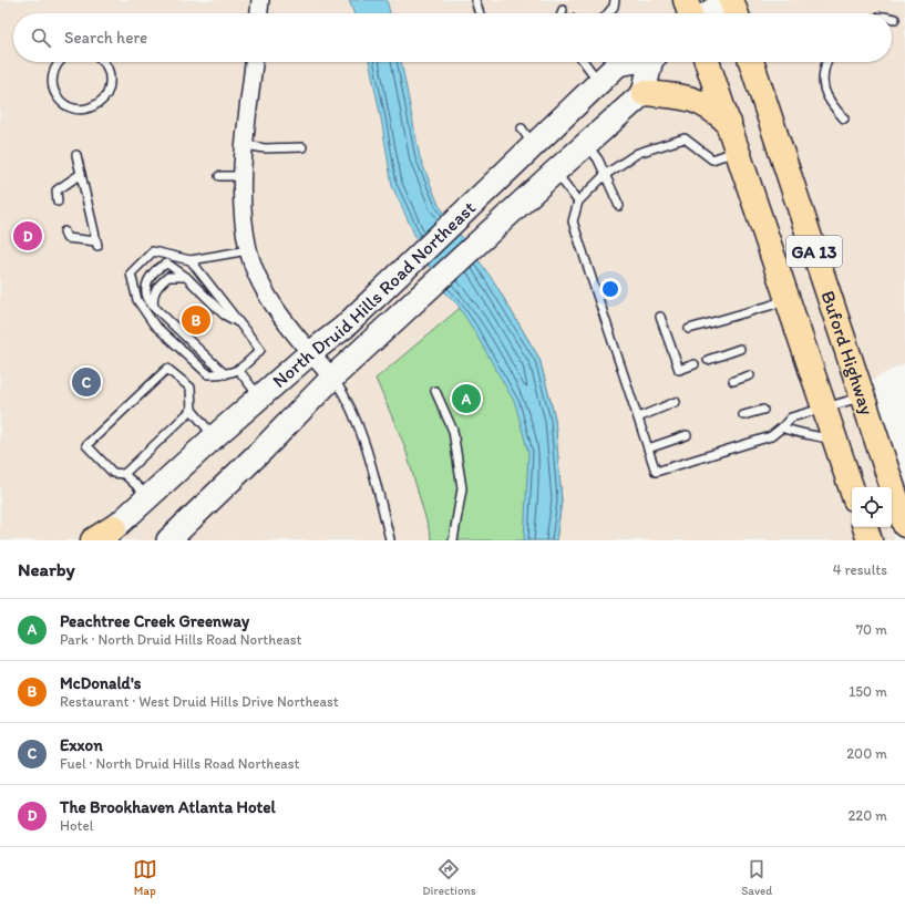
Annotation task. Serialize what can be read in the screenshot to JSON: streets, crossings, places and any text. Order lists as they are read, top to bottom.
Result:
{
  "streets": {
    "main road": ["GA 13", "North Druid Hills Road Northeast", "Buford Highway"]
  },
  "page": {
    "search": "Search here",
    "pins": [
      "D",
      "B",
      "C",
      "A"
    ],
    "heading": ["Nearby", "4 results"],
    "list": [
      {
        "mark": "A",
        "name": "Peachtree Creek Greenway",
        "note": "Park · North Druid Hills Road Northeast",
        "value": "70 m"
      },
      {
        "mark": "B",
        "name": "McDonald's",
        "note": "Restaurant · West Druid Hills Drive Northeast",
        "value": "150 m"
      },
      {
        "mark": "C",
        "name": "Exxon",
        "note": "Fuel · North Druid Hills Road Northeast",
        "value": "200 m"
      },
      {
        "mark": "D",
        "name": "The Brookhaven Atlanta Hotel",
        "note": "Hotel",
        "value": "220 m"
      }
    ],
    "nav": ["Map", "Directions", "Saved"]
  }
}
